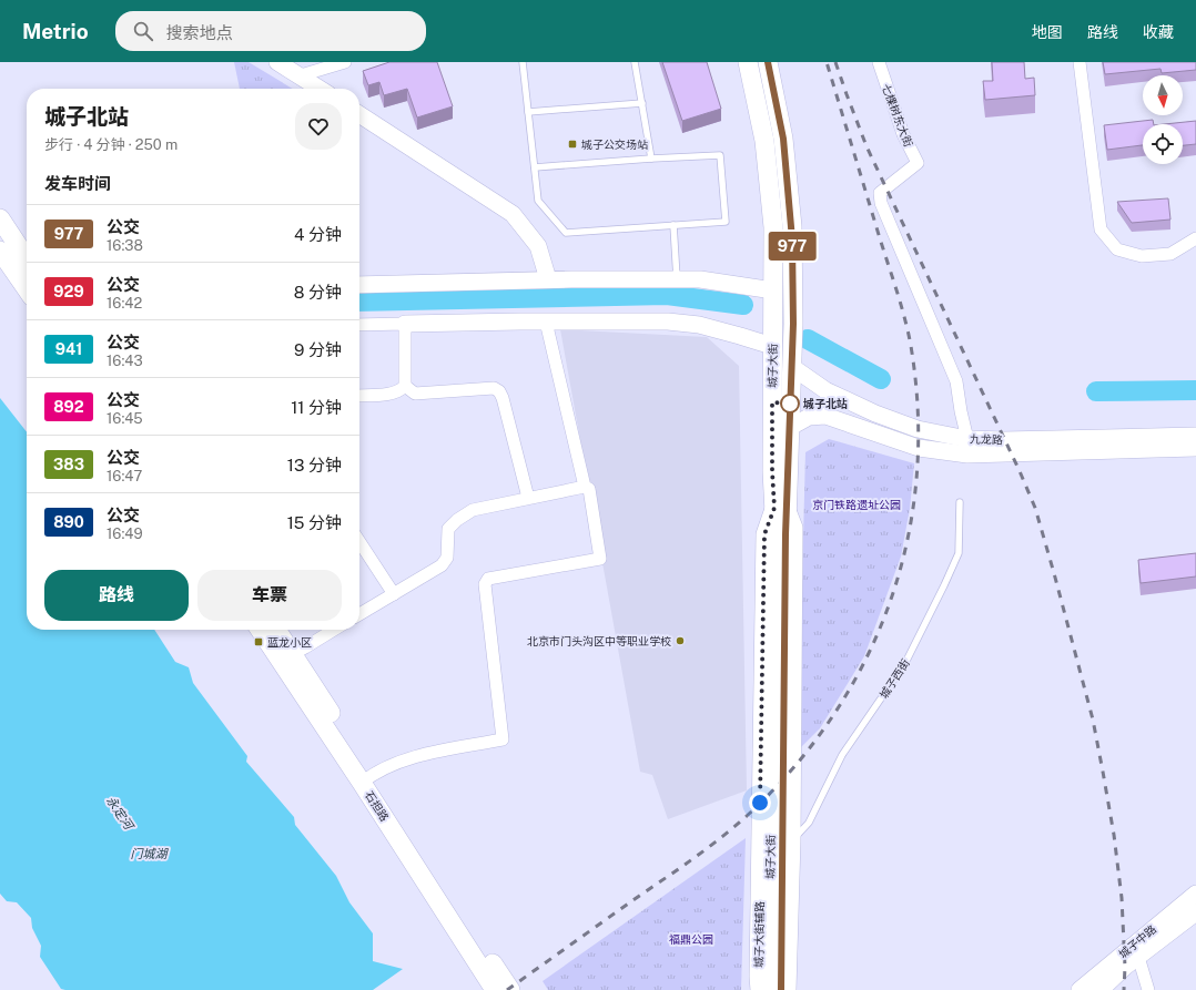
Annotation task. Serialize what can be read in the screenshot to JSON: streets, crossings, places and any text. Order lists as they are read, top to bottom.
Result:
{
  "streets": {
    "main road": ["城子大街", "石担路"],
    "street": [
      "七棵树东大街",
      "九龙路",
      "城子大街辅路",
      "城子中路"
    ],
    "lane": ["城子西街"]
  },
  "crossings": [
    ["七棵树东大街", "九龙路"],
    ["城子大街", "九龙路"],
    ["城子大街", "城子大街辅路"]
  ],
  "water": ["永定河", "门城湖"],
  "parks": ["京门铁路遗址公园", "福鼎公园"],
  "places": {
    "transit": ["城子公交场站", "蓝龙小区"],
    "other": ["城子北站", "北京市门头沟区中等职业学校"]
  },
  "lines": ["bus line 977"],
  "north": "bottom",
  "page": {
    "header": "Metrio",
    "search": "搜索地点",
    "nav": ["地图", "路线", "收藏"],
    "on_map": "977",
    "heading": [
      ["城子北站", "步行 · 4 分钟 · 250 m"],
      "发车时间"
    ],
    "list": [
      {
        "mark": "977",
        "name": "公交",
        "note": "16:38",
        "value": "4 分钟"
      },
      {
        "mark": "929",
        "name": "公交",
        "note": "16:42",
        "value": "8 分钟"
      },
      {
        "mark": "941",
        "name": "公交",
        "note": "16:43",
        "value": "9 分钟"
      },
      {
        "mark": "892",
        "name": "公交",
        "note": "16:45",
        "value": "11 分钟"
      },
      {
        "mark": "383",
        "name": "公交",
        "note": "16:47",
        "value": "13 分钟"
      },
      {
        "mark": "890",
        "name": "公交",
        "note": "16:49",
        "value": "15 分钟"
      }
    ],
    "buttons": ["路线", "车票"]
  }
}
